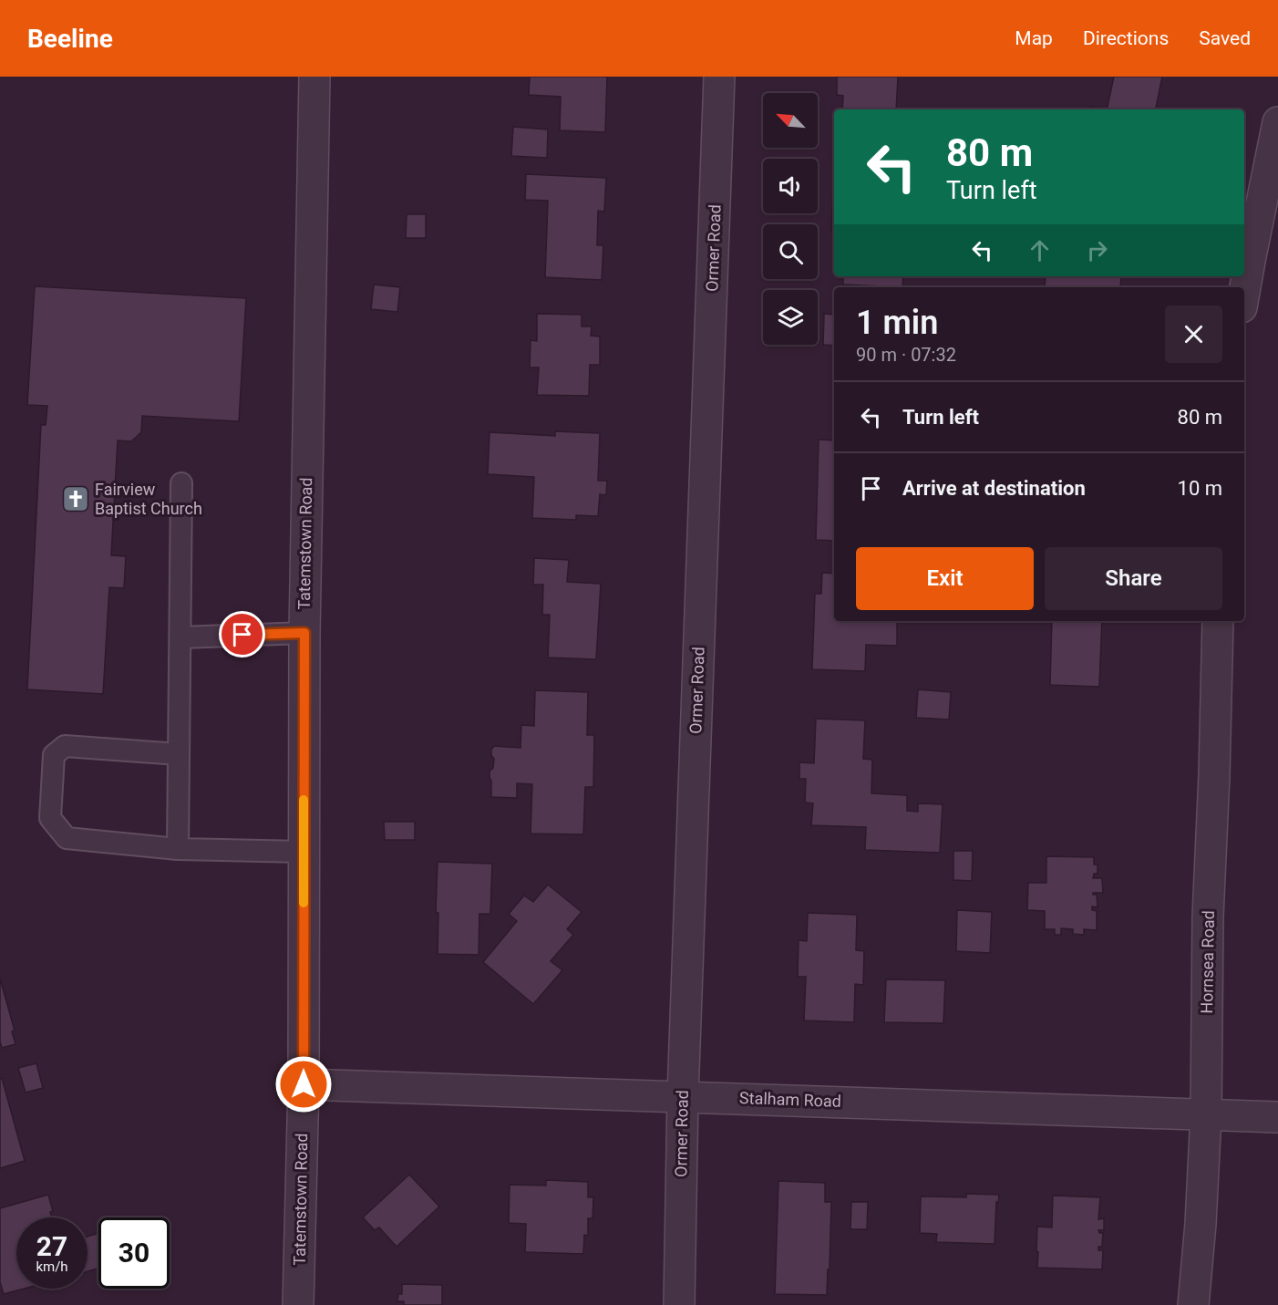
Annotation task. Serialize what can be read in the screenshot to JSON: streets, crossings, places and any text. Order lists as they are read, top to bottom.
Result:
{
  "streets": {
    "street": [
      "Ormer Road",
      "Tatemstown Road",
      "Hornsea Road",
      "Stalham Road"
    ]
  },
  "crossings": [
    ["Ormer Road", "Stalham Road"],
    ["Tatemstown Road", "Stalham Road"],
    ["Hornsea Road", "Stalham Road"]
  ],
  "places": {
    "church": ["Fairview Baptist Church"]
  },
  "north": "top left",
  "page": {
    "header": "Beeline",
    "nav": ["Map", "Directions", "Saved"],
    "turn": ["80 m", "Turn left"],
    "heading": ["1 min", "90 m · 07:32"],
    "list": [
      {
        "name": "Turn left",
        "value": "80 m"
      },
      {
        "name": "Arrive at destination",
        "value": "10 m"
      }
    ],
    "buttons": ["Exit", "Share"],
    "speed": "27 km/h",
    "limit": "30"
  }
}
